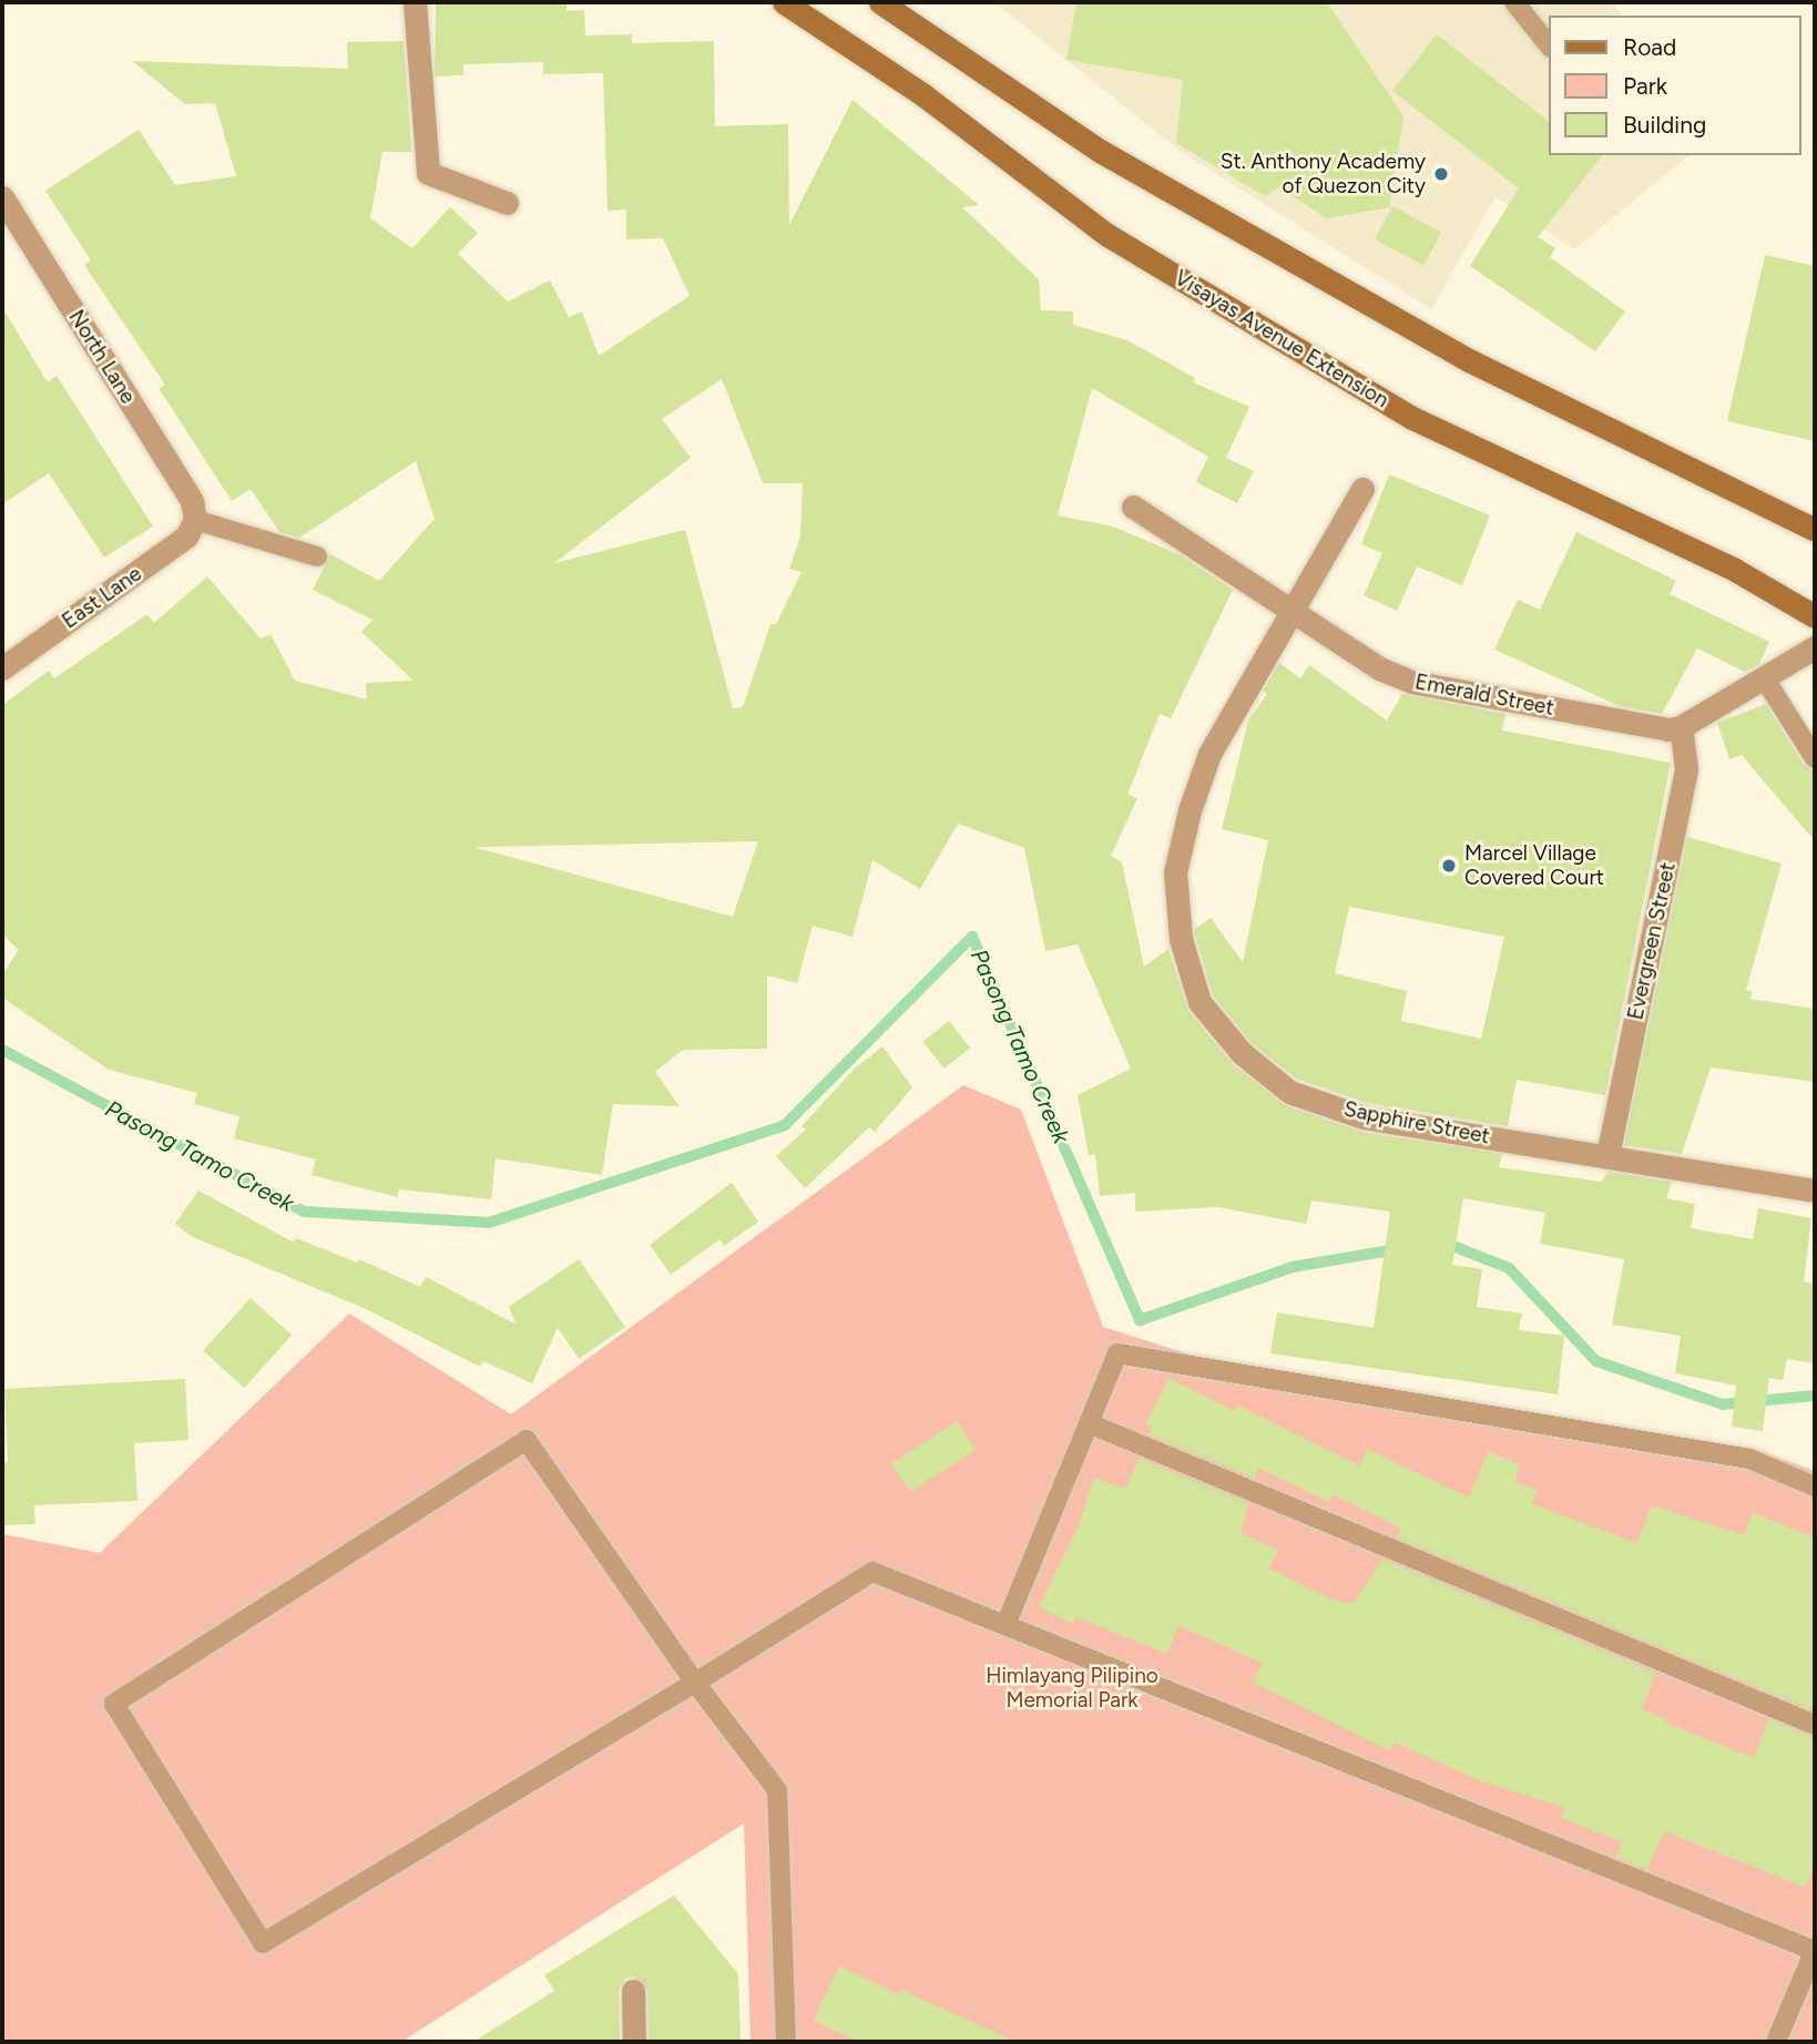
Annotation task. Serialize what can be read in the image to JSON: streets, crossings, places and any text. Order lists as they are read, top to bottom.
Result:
{
  "streets": {
    "street": [
      "Visayas Avenue Extension",
      "North Lane",
      "East Lane",
      "Emerald Street",
      "Evergreen Street",
      "Sapphire Street"
    ]
  },
  "crossings": [
    ["North Lane", "East Lane"],
    ["Emerald Street", "Evergreen Street"],
    ["Emerald Street", "Sapphire Street"],
    ["Evergreen Street", "Sapphire Street"]
  ],
  "water": ["Pasong Tamo Creek"],
  "parks": ["Himlayang Pilipino Memorial Park"],
  "places": ["St. Anthony Academy of Quezon City", "Marcel Village Covered Court"],
  "legend": ["Road", "Park", "Building"]
}
